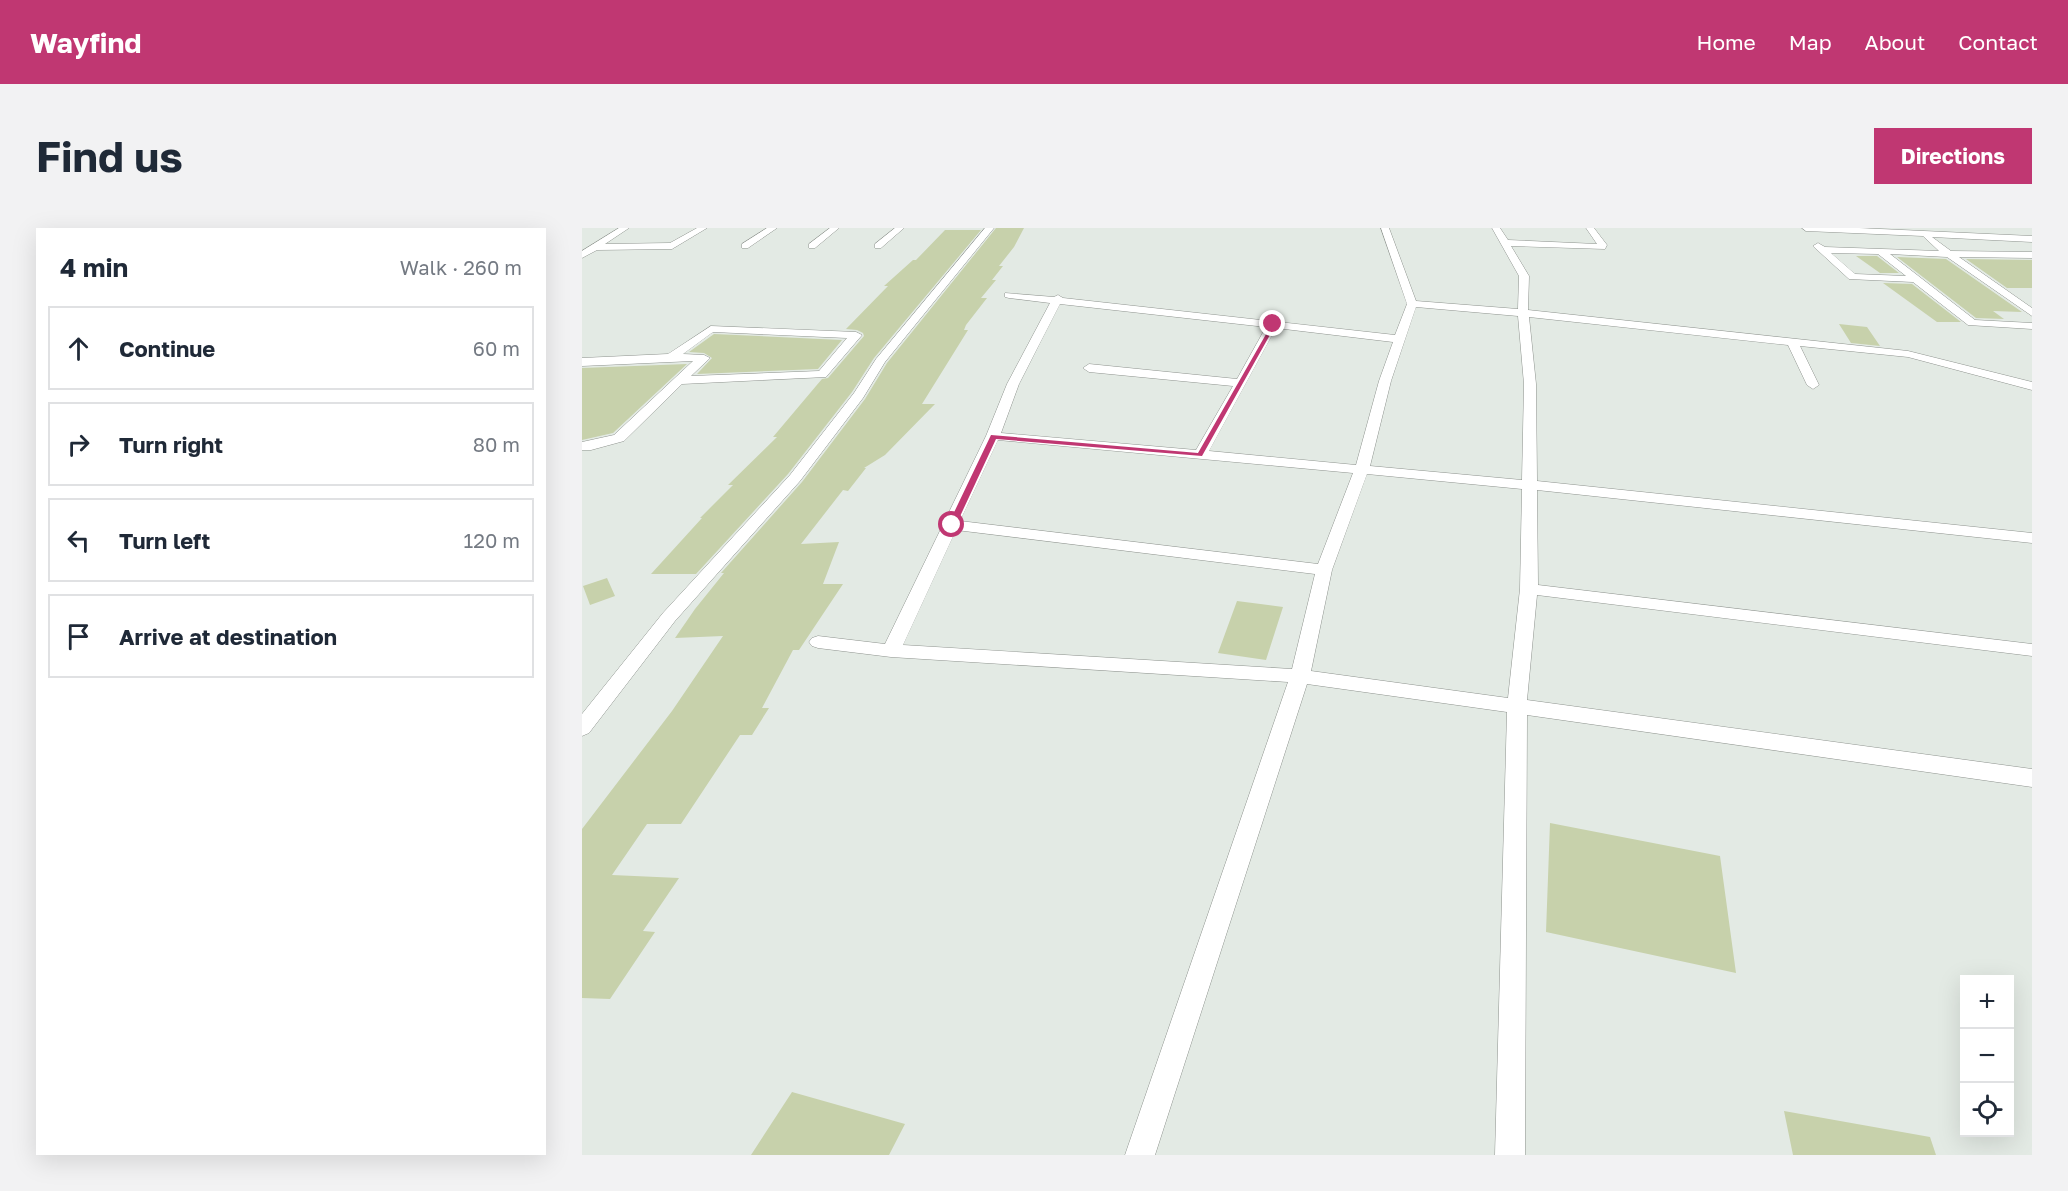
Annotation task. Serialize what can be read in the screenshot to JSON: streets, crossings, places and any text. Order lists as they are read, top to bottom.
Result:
{
  "page": {
    "header": "Wayfind",
    "nav": [
      "Home",
      "Map",
      "About",
      "Contact"
    ],
    "buttons": "Directions",
    "title": "Find us",
    "heading": ["4 min", "Walk · 260 m"],
    "list": [
      ["Continue", "60 m"],
      ["Turn right", "80 m"],
      ["Turn left", "120 m"],
      "Arrive at destination"
    ],
    "map_buttons": ["+", "−"]
  }
}
